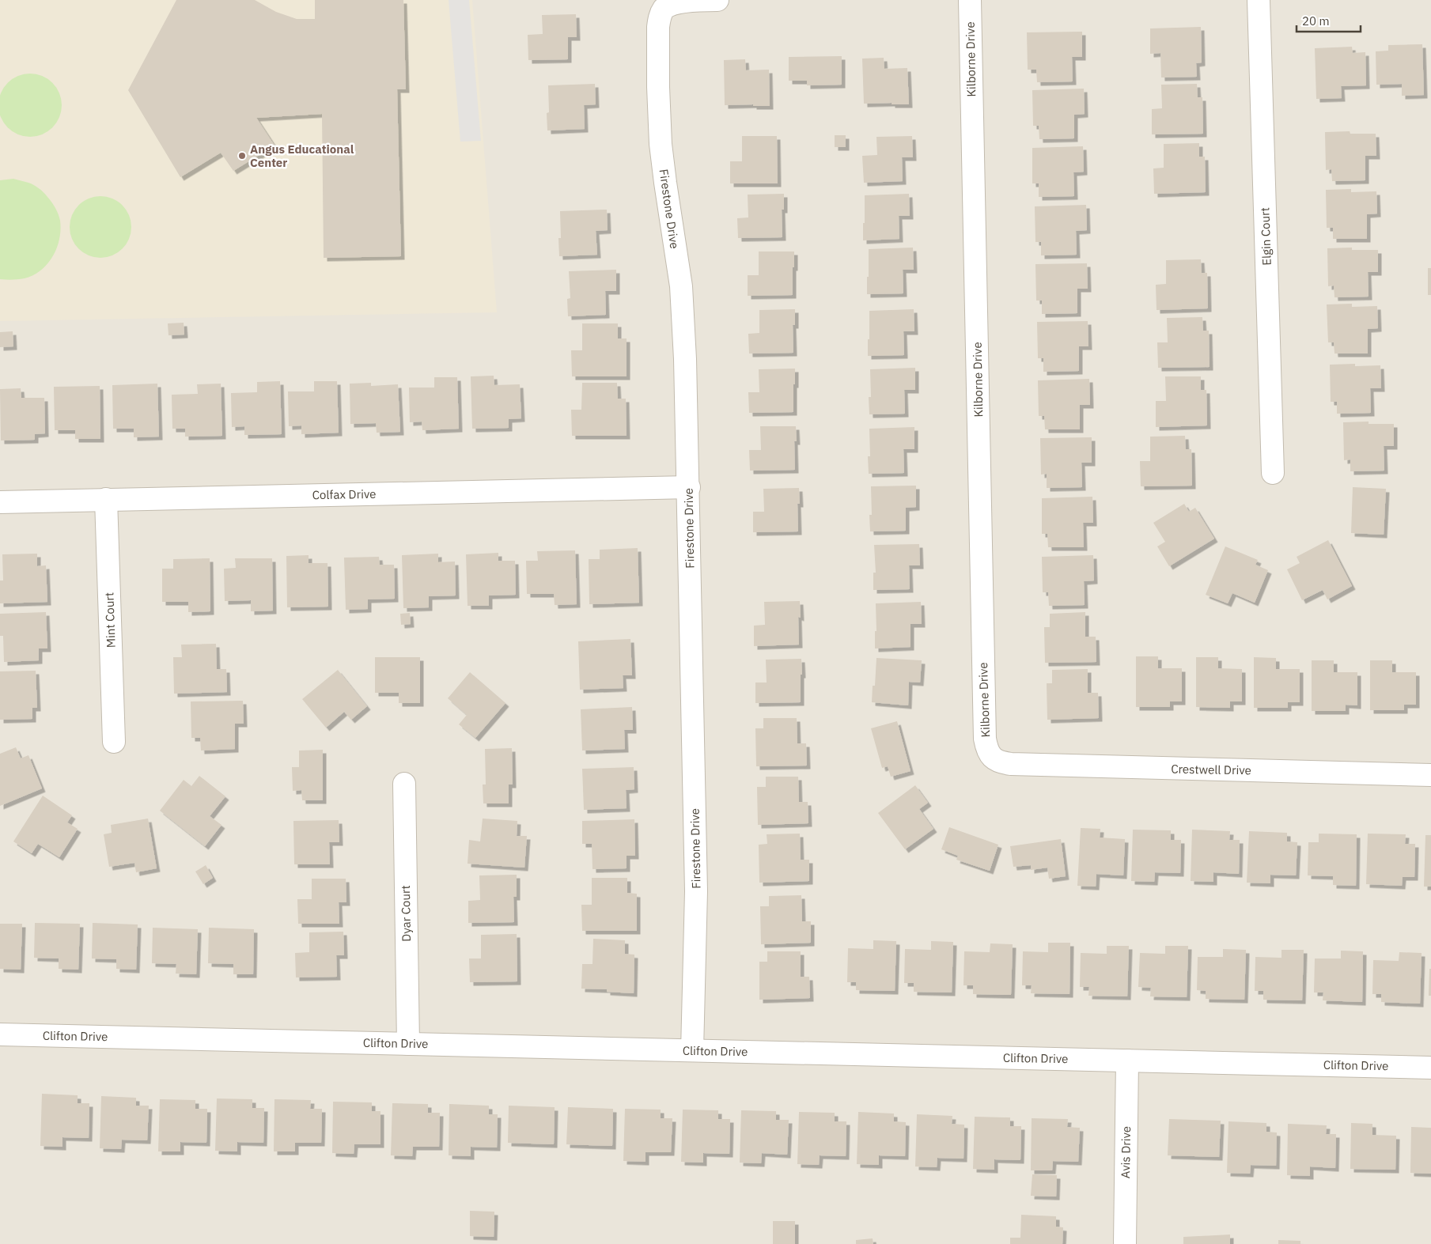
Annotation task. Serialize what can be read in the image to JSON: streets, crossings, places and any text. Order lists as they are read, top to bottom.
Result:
{
  "streets": {
    "street": [
      "Kilborne Drive",
      "Firestone Drive",
      "Elgin Court",
      "Colfax Drive",
      "Mint Court",
      "Crestwell Drive",
      "Dyar Court",
      "Clifton Drive",
      "Avis Drive"
    ]
  },
  "crossings": [
    ["Kilborne Drive", "Crestwell Drive"],
    ["Firestone Drive", "Colfax Drive"],
    ["Firestone Drive", "Clifton Drive"],
    ["Colfax Drive", "Mint Court"],
    ["Dyar Court", "Clifton Drive"],
    ["Clifton Drive", "Avis Drive"]
  ],
  "places": ["Angus Educational Center"],
  "scale_bar": "20 m"
}
